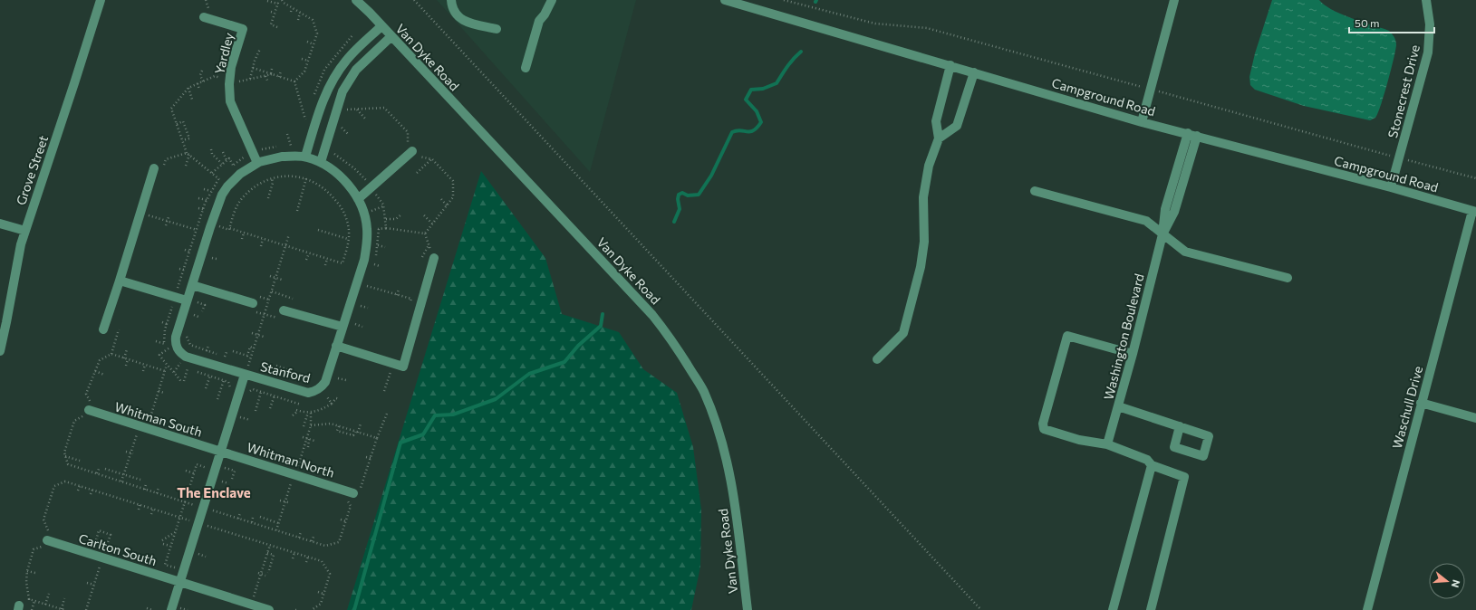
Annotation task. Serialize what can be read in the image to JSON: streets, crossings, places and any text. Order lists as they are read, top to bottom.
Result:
{
  "streets": {
    "street": [
      "Yardley",
      "Van Dyke Road",
      "Stonecrest Drive",
      "Campground Road",
      "Grove Street",
      "Washington Boulevard",
      "Stanford",
      "Waschull Drive",
      "Whitman South",
      "Whitman North",
      "Carlton South"
    ]
  },
  "crossings": [
    ["Yardley", "Stanford"],
    ["Stonecrest Drive", "Campground Road"],
    ["Campground Road", "Washington Boulevard"],
    ["Campground Road", "Waschull Drive"],
    ["Stanford", "Whitman South"],
    ["Stanford", "Whitman North"],
    ["Stanford", "Carlton South"],
    ["Whitman South", "Whitman North"]
  ],
  "districts": ["The Enclave"],
  "scale_bar": "50 m",
  "north": "right"
}
